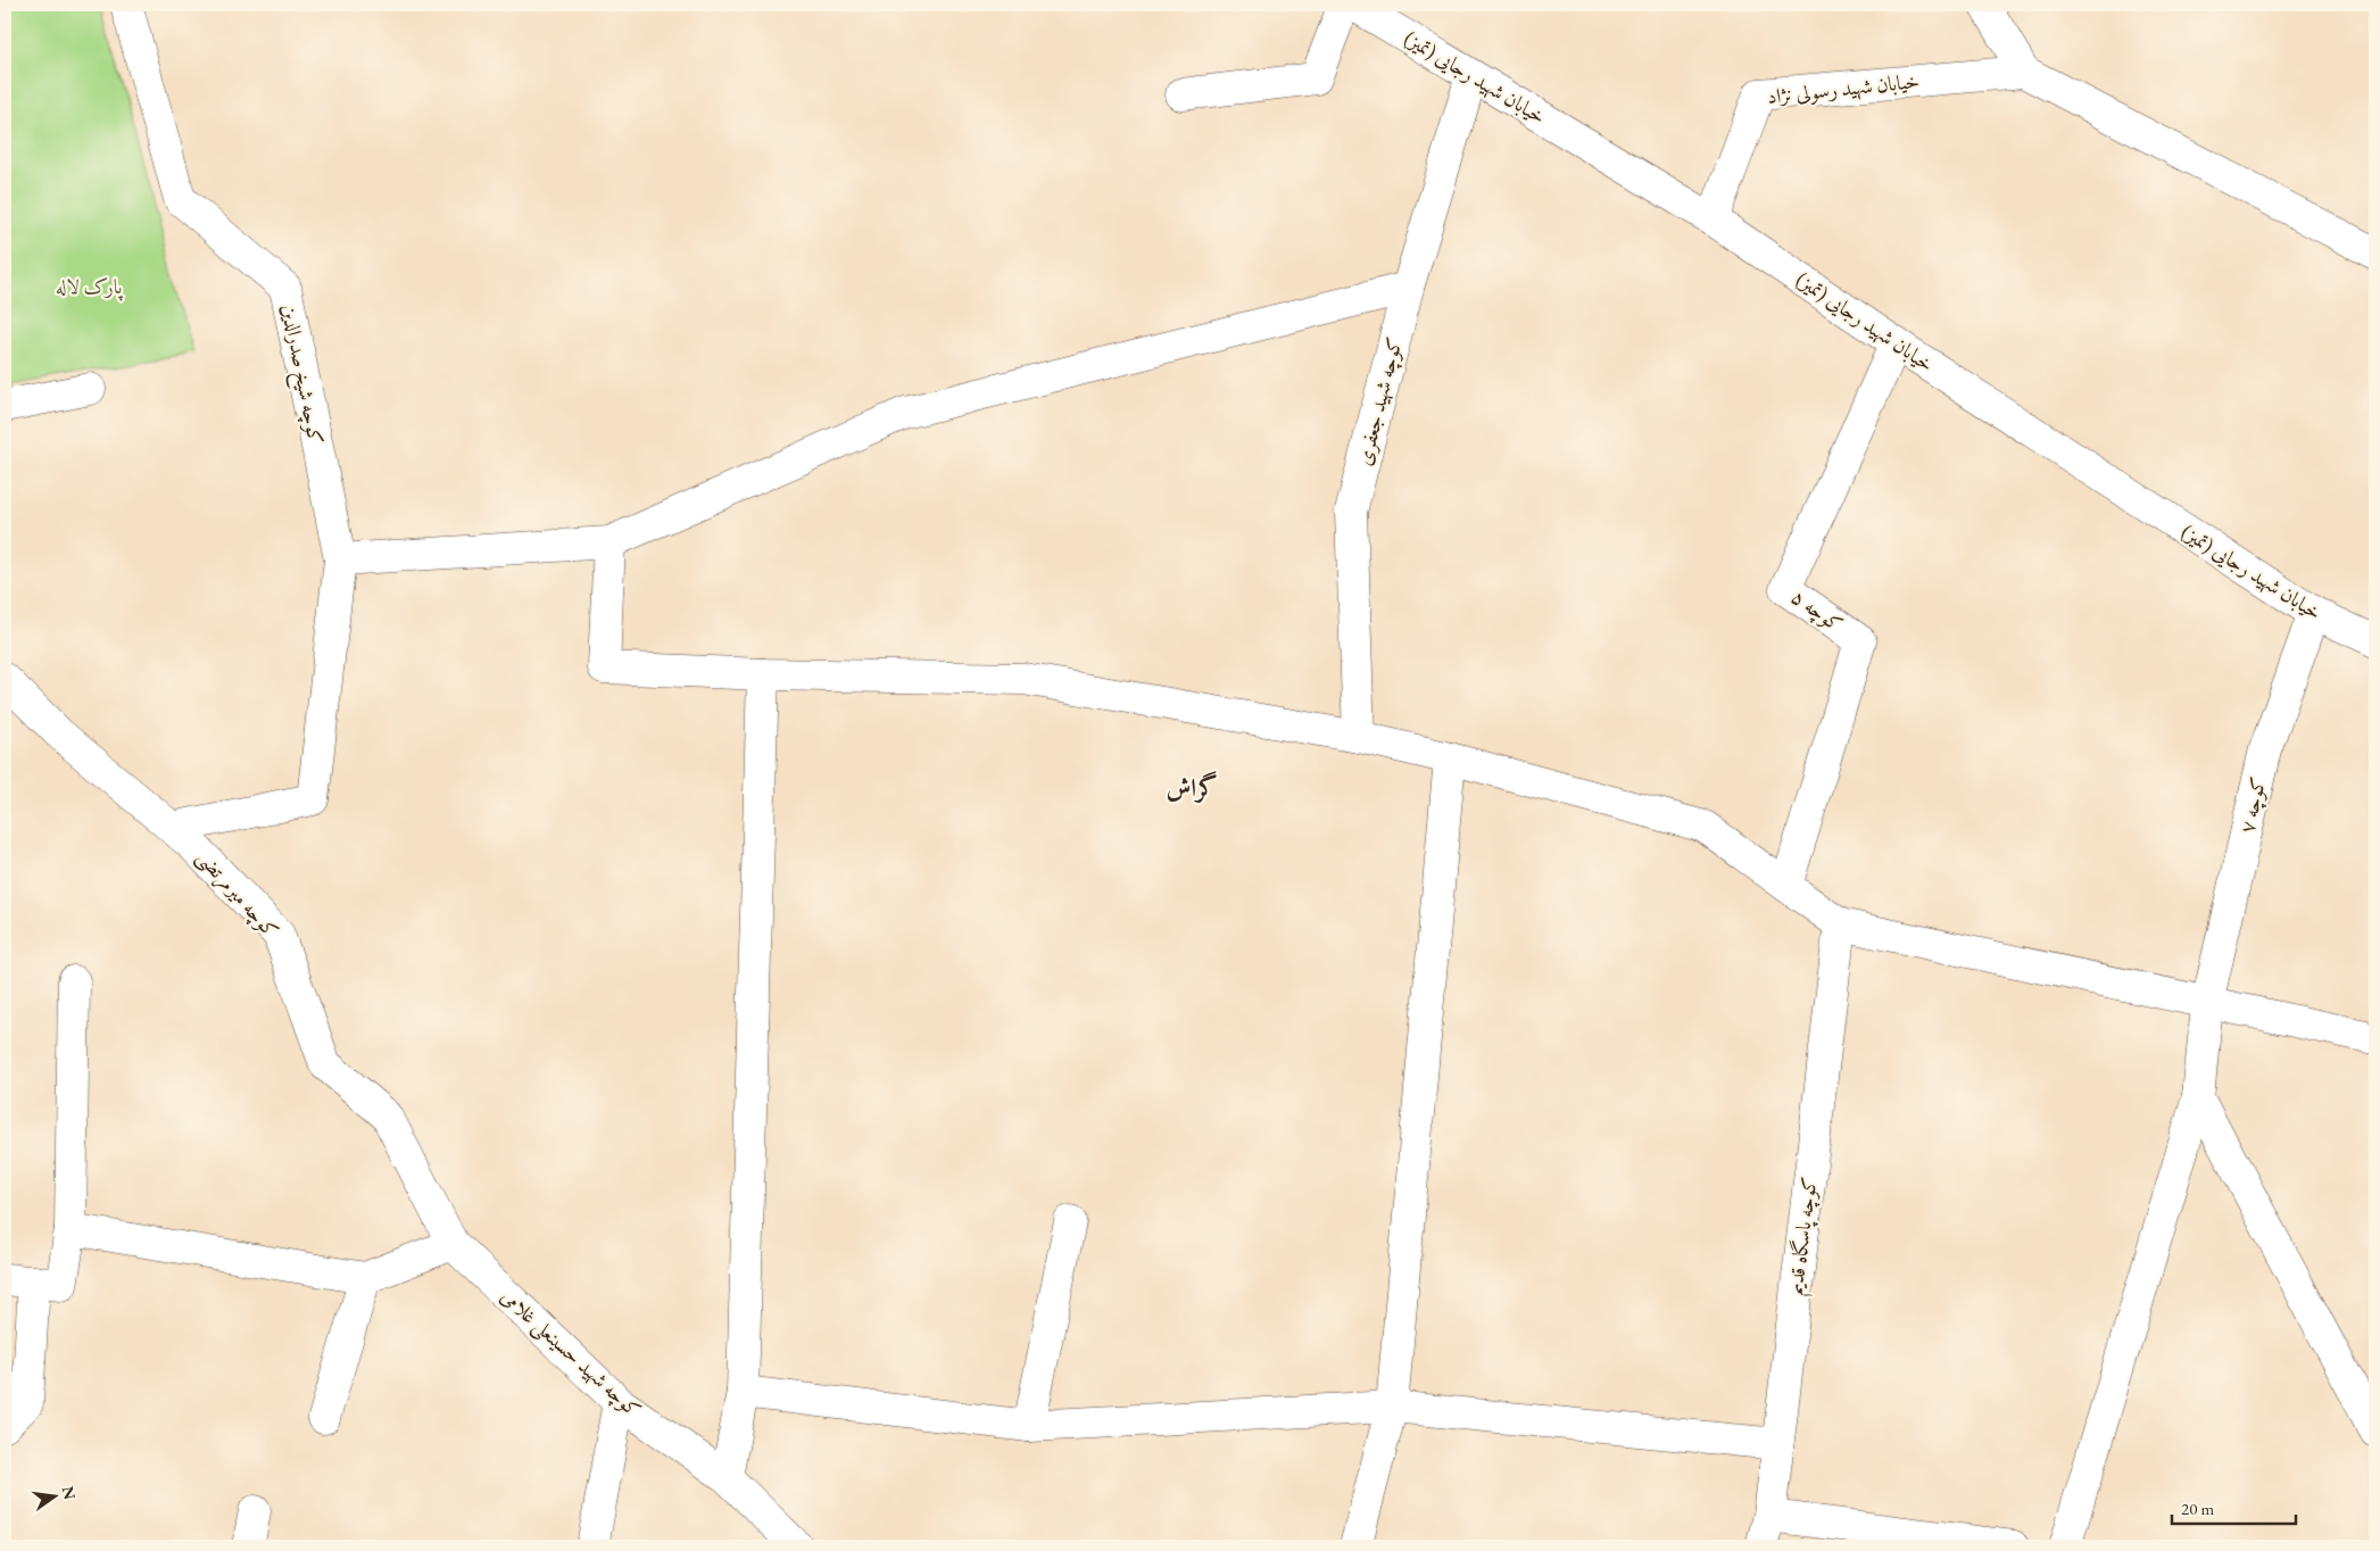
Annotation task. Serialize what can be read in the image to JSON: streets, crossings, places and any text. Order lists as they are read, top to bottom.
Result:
{
  "streets": {
    "street": [
      "خیابان شهید رجایی (تمیز)",
      "خیابان شهید رسولی نژاد",
      "کوچه شیخ صدرالدین",
      "کوچه شهید جعفری",
      "کوچه ۵",
      "کوچه ۷",
      "کوچه میرمرتضی",
      "کوچه پاسگاه قدیم",
      "کوچه شهید حسینعلی غلامی"
    ]
  },
  "crossings": [
    ["خیابان شهید رجایی (تمیز)", "خیابان شهید رسولی نژاد"],
    ["خیابان شهید رجایی (تمیز)", "کوچه شهید جعفری"],
    ["خیابان شهید رجایی (تمیز)", "کوچه ۵"],
    ["خیابان شهید رجایی (تمیز)", "کوچه ۷"],
    ["کوچه شیخ صدرالدین", "کوچه میرمرتضی"],
    ["کوچه میرمرتضی", "کوچه شهید حسینعلی غلامی"]
  ],
  "districts": ["گراش"],
  "parks": ["پارک لاله"],
  "scale_bar": "20 m",
  "north": "right"
}
